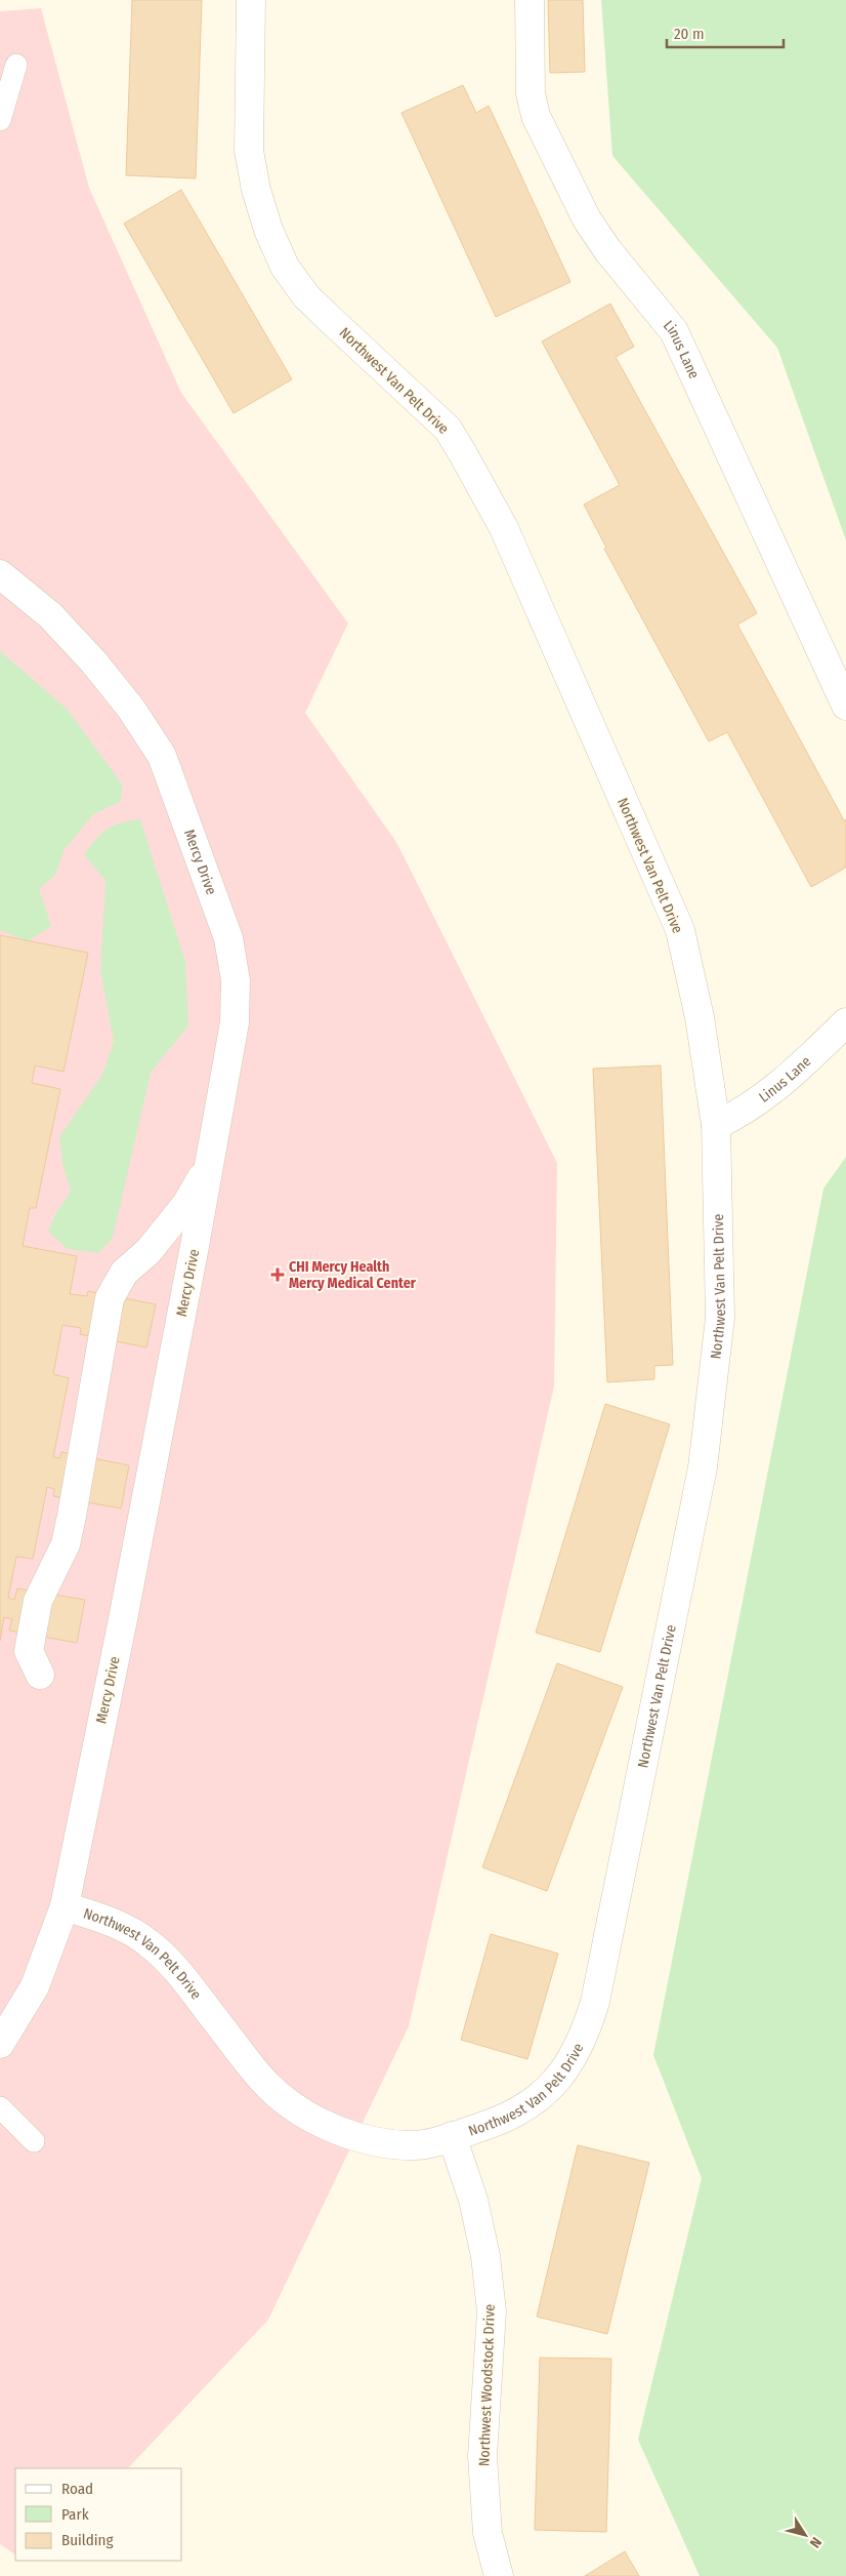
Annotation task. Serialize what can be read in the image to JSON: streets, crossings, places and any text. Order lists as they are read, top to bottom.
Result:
{
  "streets": {
    "street": [
      "Linus Lane",
      "Northwest Van Pelt Drive",
      "Mercy Drive",
      "Northwest Woodstock Drive"
    ]
  },
  "crossings": [
    ["Linus Lane", "Northwest Van Pelt Drive"],
    ["Northwest Van Pelt Drive", "Mercy Drive"],
    ["Northwest Van Pelt Drive", "Northwest Woodstock Drive"]
  ],
  "places": {
    "health": ["CHI Mercy Health Mercy Medical Center"]
  },
  "legend": ["Road", "Park", "Building"],
  "scale_bar": "20 m",
  "north": "bottom right"
}
